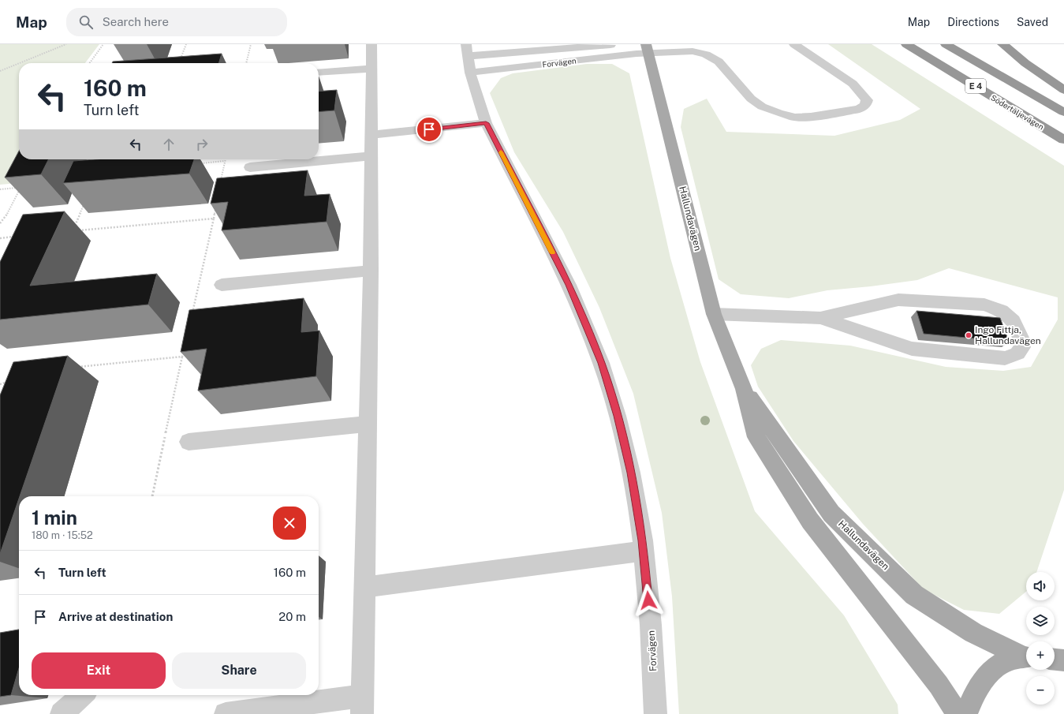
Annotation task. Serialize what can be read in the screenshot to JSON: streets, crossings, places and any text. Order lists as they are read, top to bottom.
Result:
{
  "streets": {
    "highway": ["E 4", "Södertäljevägen"],
    "main road": ["Hallundavägen"],
    "street": ["Forvägen"]
  },
  "crossings": [
    ["Forvägen", "Hallundavägen"]
  ],
  "places": ["Ingo Fittja, Hallundavägen"],
  "page": {
    "header": "Map",
    "search": "Search here",
    "nav": ["Map", "Directions", "Saved"],
    "turn": ["160 m", "Turn left"],
    "heading": ["1 min", "180 m · 15:52"],
    "list": [
      {
        "name": "Turn left",
        "value": "160 m"
      },
      {
        "name": "Arrive at destination",
        "value": "20 m"
      }
    ],
    "map_buttons": ["+", "−"],
    "buttons": ["Exit", "Share"]
  }
}
